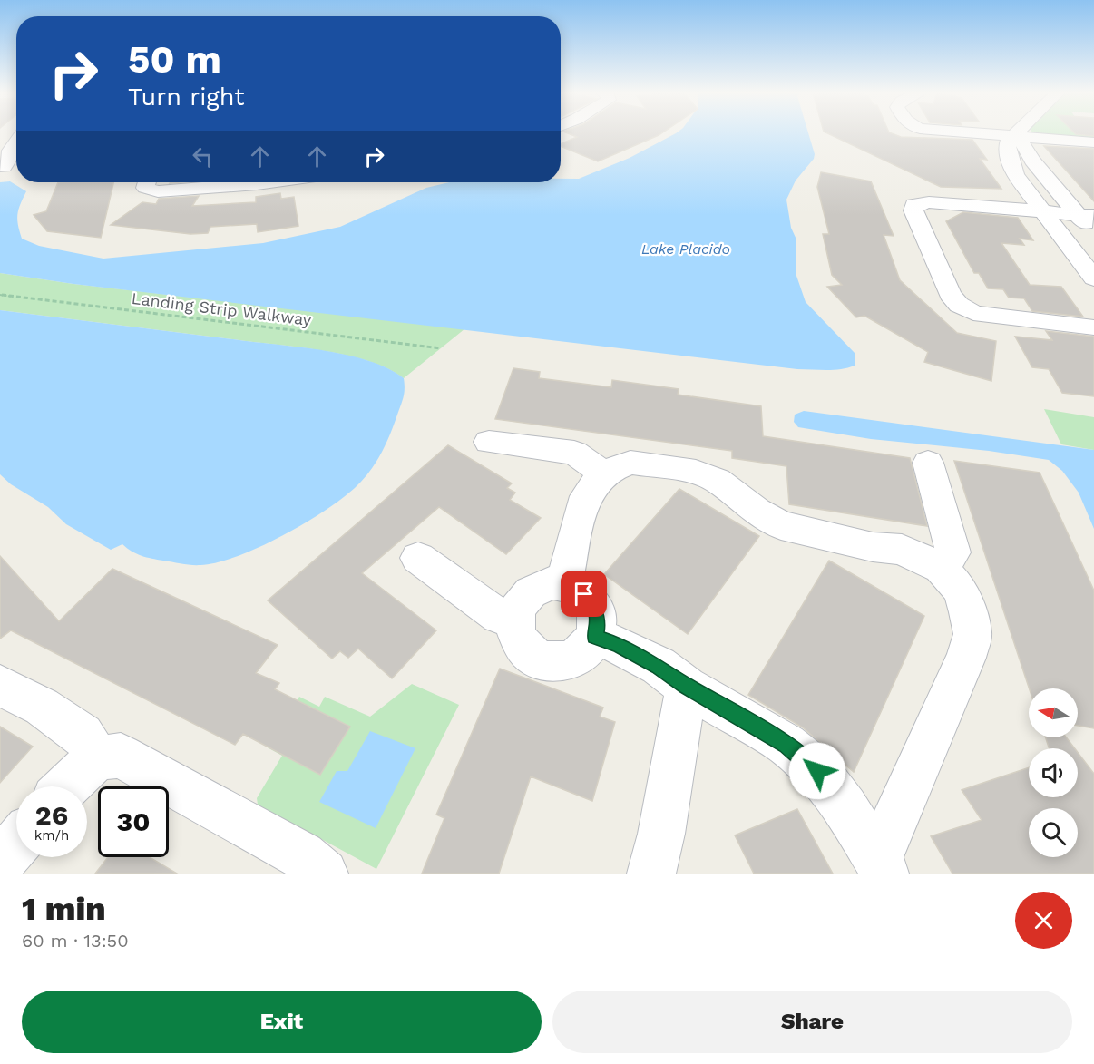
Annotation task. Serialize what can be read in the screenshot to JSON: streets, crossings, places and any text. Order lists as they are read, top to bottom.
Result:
{
  "streets": {
    "path": ["Landing Strip Walkway"]
  },
  "water": ["Lake Placido"],
  "north": "left",
  "page": {
    "turn": ["50 m", "Turn right"],
    "speed": "26 km/h",
    "limit": "30",
    "heading": ["1 min", "60 m · 13:50"],
    "buttons": ["Exit", "Share"]
  }
}
